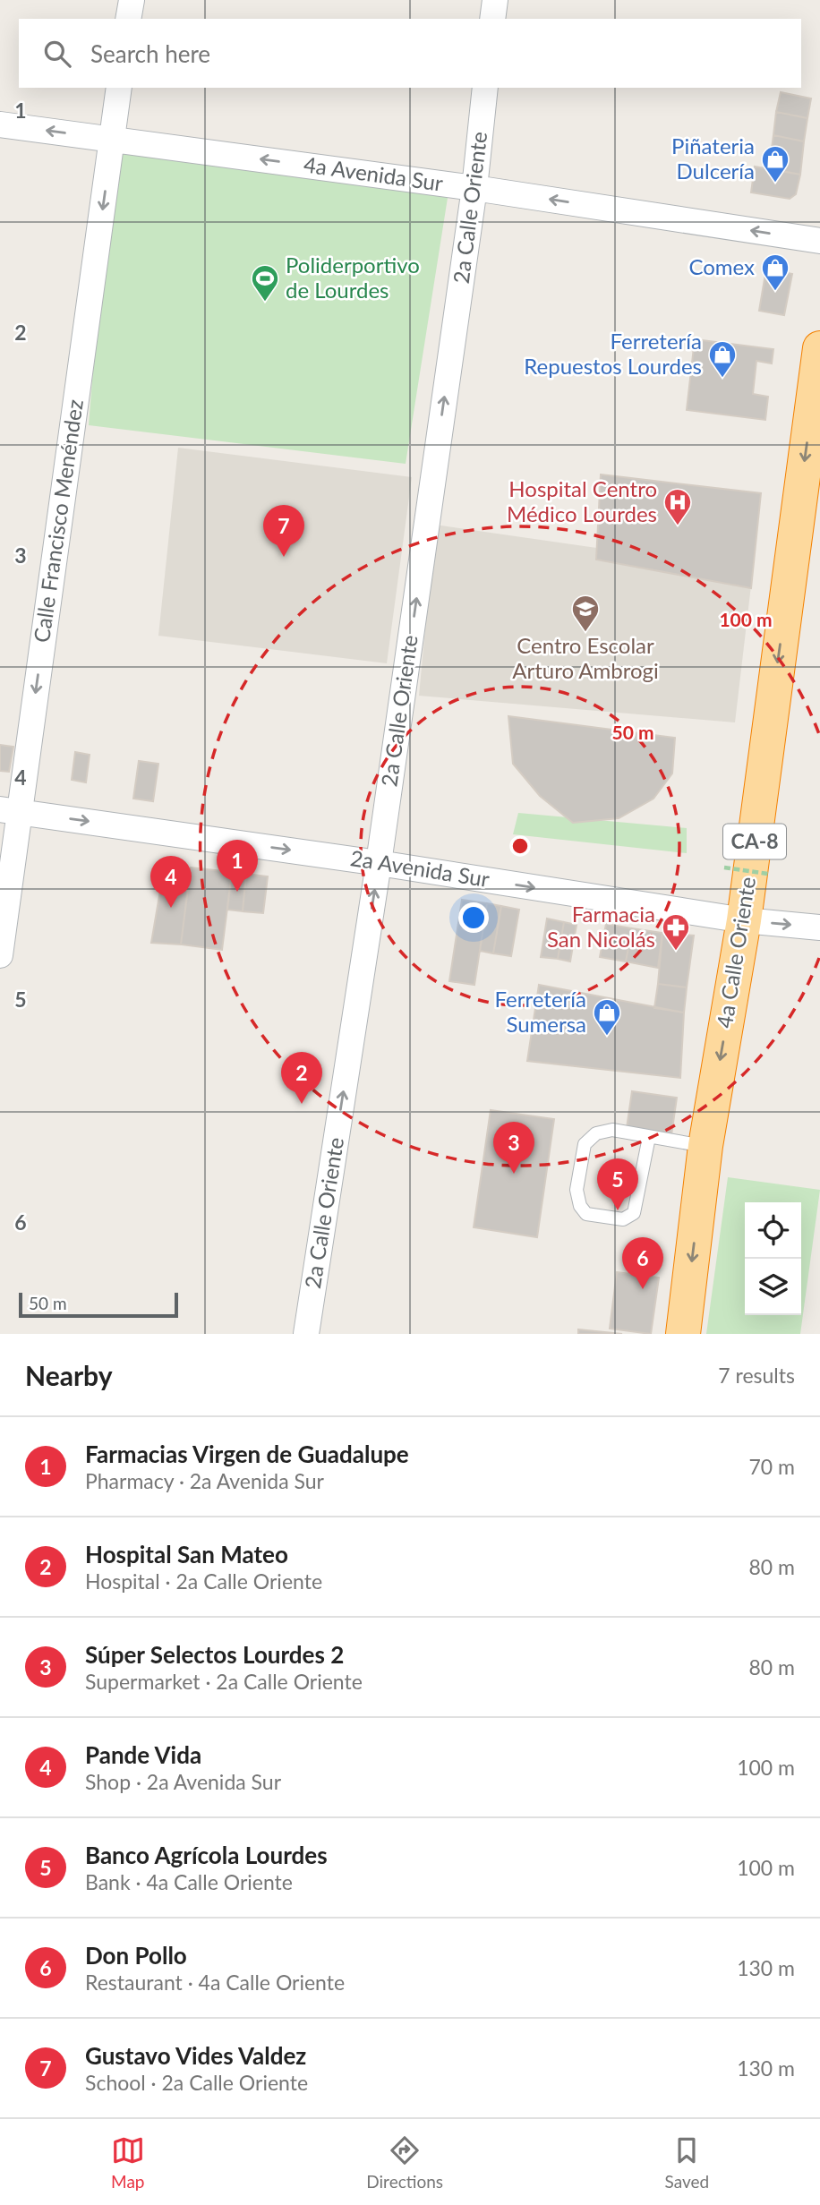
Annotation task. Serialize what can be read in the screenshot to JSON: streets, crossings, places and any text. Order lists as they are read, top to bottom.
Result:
{
  "streets": {
    "highway": ["CA-8", "4a Calle Oriente"],
    "street": [
      "4a Avenida Sur",
      "2a Calle Oriente",
      "Calle Francisco Menéndez",
      "2a Avenida Sur"
    ]
  },
  "crossings": [
    ["4a Avenida Sur", "2a Calle Oriente"],
    ["4a Avenida Sur", "Calle Francisco Menéndez"],
    ["2a Calle Oriente", "2a Avenida Sur"],
    ["Calle Francisco Menéndez", "2a Avenida Sur"],
    ["2a Avenida Sur", "4a Calle Oriente"]
  ],
  "one_way": [
    "4a Avenida Sur",
    "2a Calle Oriente",
    "Calle Francisco Menéndez",
    "2a Avenida Sur",
    "4a Calle Oriente"
  ],
  "places": {
    "shop": [
      "Piñateria Dulcería",
      "Comex",
      "Ferretería Repuestos Lourdes",
      "Ferretería Sumersa"
    ],
    "sports": ["Poliderportivo de Lourdes"],
    "hospital": ["Hospital Centro Médico Lourdes"],
    "school or university": ["Centro Escolar Arturo Ambrogi"],
    "pharmacy": ["Farmacia San Nicolás"]
  },
  "scale_bar": "50 m",
  "page": {
    "search": "Search here",
    "pins": [
      "7",
      "1",
      "4",
      "2",
      "3",
      "5",
      "6"
    ],
    "scale": "50 m",
    "heading": ["Nearby", "7 results"],
    "list": [
      {
        "mark": "1",
        "name": "Farmacias Virgen de Guadalupe",
        "note": "Pharmacy · 2a Avenida Sur",
        "value": "70 m"
      },
      {
        "mark": "2",
        "name": "Hospital San Mateo",
        "note": "Hospital · 2a Calle Oriente",
        "value": "80 m"
      },
      {
        "mark": "3",
        "name": "Súper Selectos Lourdes 2",
        "note": "Supermarket · 2a Calle Oriente",
        "value": "80 m"
      },
      {
        "mark": "4",
        "name": "Pande Vida",
        "note": "Shop · 2a Avenida Sur",
        "value": "100 m"
      },
      {
        "mark": "5",
        "name": "Banco Agrícola Lourdes",
        "note": "Bank · 4a Calle Oriente",
        "value": "100 m"
      },
      {
        "mark": "6",
        "name": "Don Pollo",
        "note": "Restaurant · 4a Calle Oriente",
        "value": "130 m"
      },
      {
        "mark": "7",
        "name": "Gustavo Vides Valdez",
        "note": "School · 2a Calle Oriente",
        "value": "130 m"
      }
    ],
    "nav": ["Map", "Directions", "Saved"]
  },
  "grid": {
    "rows": [
      "1",
      "2",
      "3",
      "4",
      "5",
      "6"
    ]
  },
  "rings": ["100 m", "50 m"]
}
